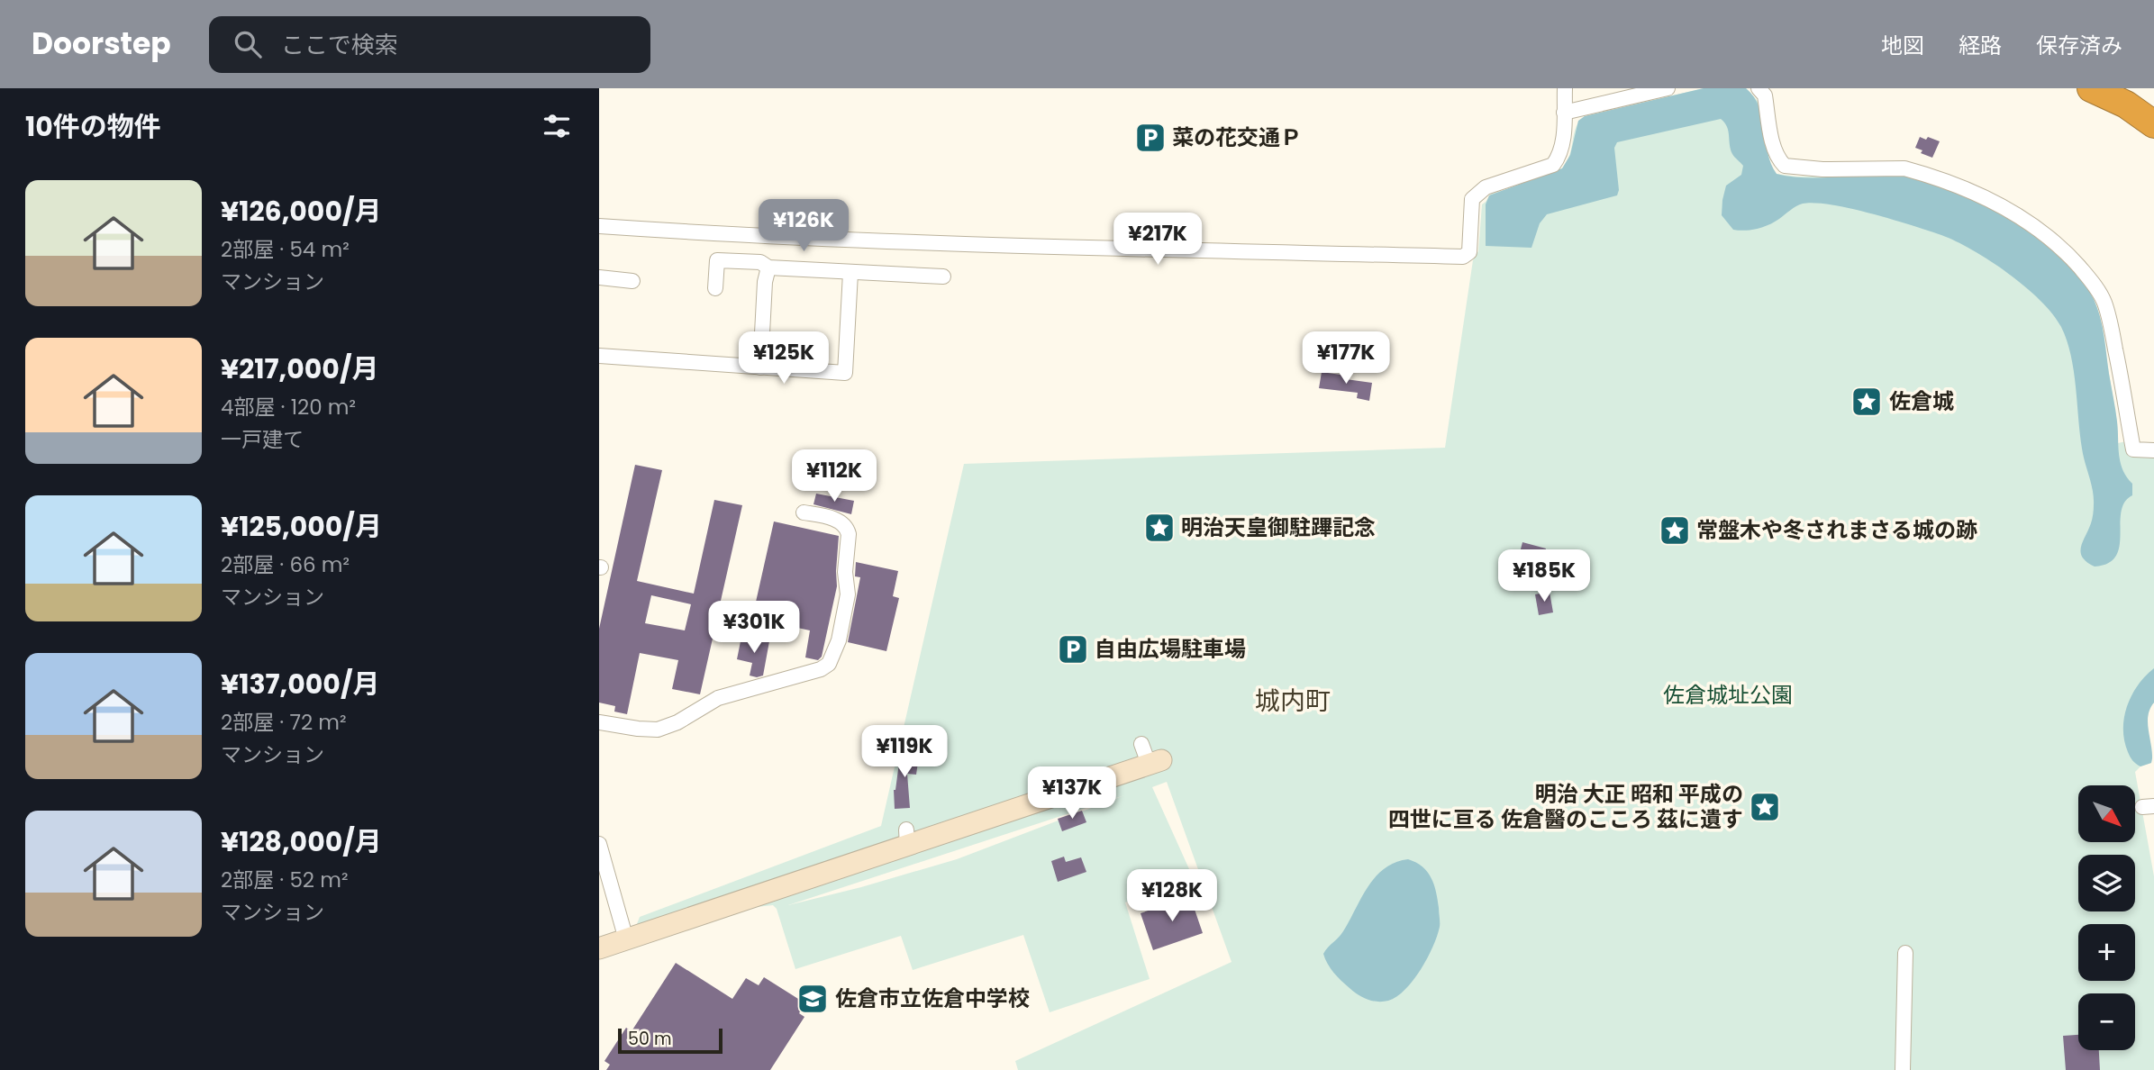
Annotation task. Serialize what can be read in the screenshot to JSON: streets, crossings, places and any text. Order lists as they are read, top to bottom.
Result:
{
  "districts": ["城内町"],
  "parks": ["佐倉城址公園"],
  "places": {
    "parking": ["菜の花交通Ｐ", "自由広場駐車場"],
    "place": [
      "佐倉城",
      "明治天皇御駐蹕記念",
      "常盤木や冬されまさる城の跡",
      "明治 大正 昭和 平成の 四世に亘る 佐倉醫のこころ 茲に遺す"
    ],
    "school or university": ["佐倉市立佐倉中学校"]
  },
  "scale_bar": "50 m",
  "north": "bottom right",
  "page": {
    "header": "Doorstep",
    "search": "ここで検索",
    "nav": ["地図", "経路", "保存済み"],
    "heading": "10件の物件",
    "list": [
      {
        "name": "¥126,000/月",
        "note": "2部屋 · 54 m² · マンション"
      },
      {
        "name": "¥217,000/月",
        "note": "4部屋 · 120 m² · 一戸建て"
      },
      {
        "name": "¥125,000/月",
        "note": "2部屋 · 66 m² · マンション"
      },
      {
        "name": "¥137,000/月",
        "note": "2部屋 · 72 m² · マンション"
      },
      {
        "name": "¥128,000/月",
        "note": "2部屋 · 52 m² · マンション"
      }
    ],
    "price": [
      "¥126K",
      "¥217K",
      "¥125K",
      "¥177K",
      "¥112K",
      "¥185K",
      "¥301K",
      "¥119K",
      "¥137K",
      "¥128K"
    ],
    "map_buttons": ["+", "−"],
    "scale": "50 m"
  }
}
